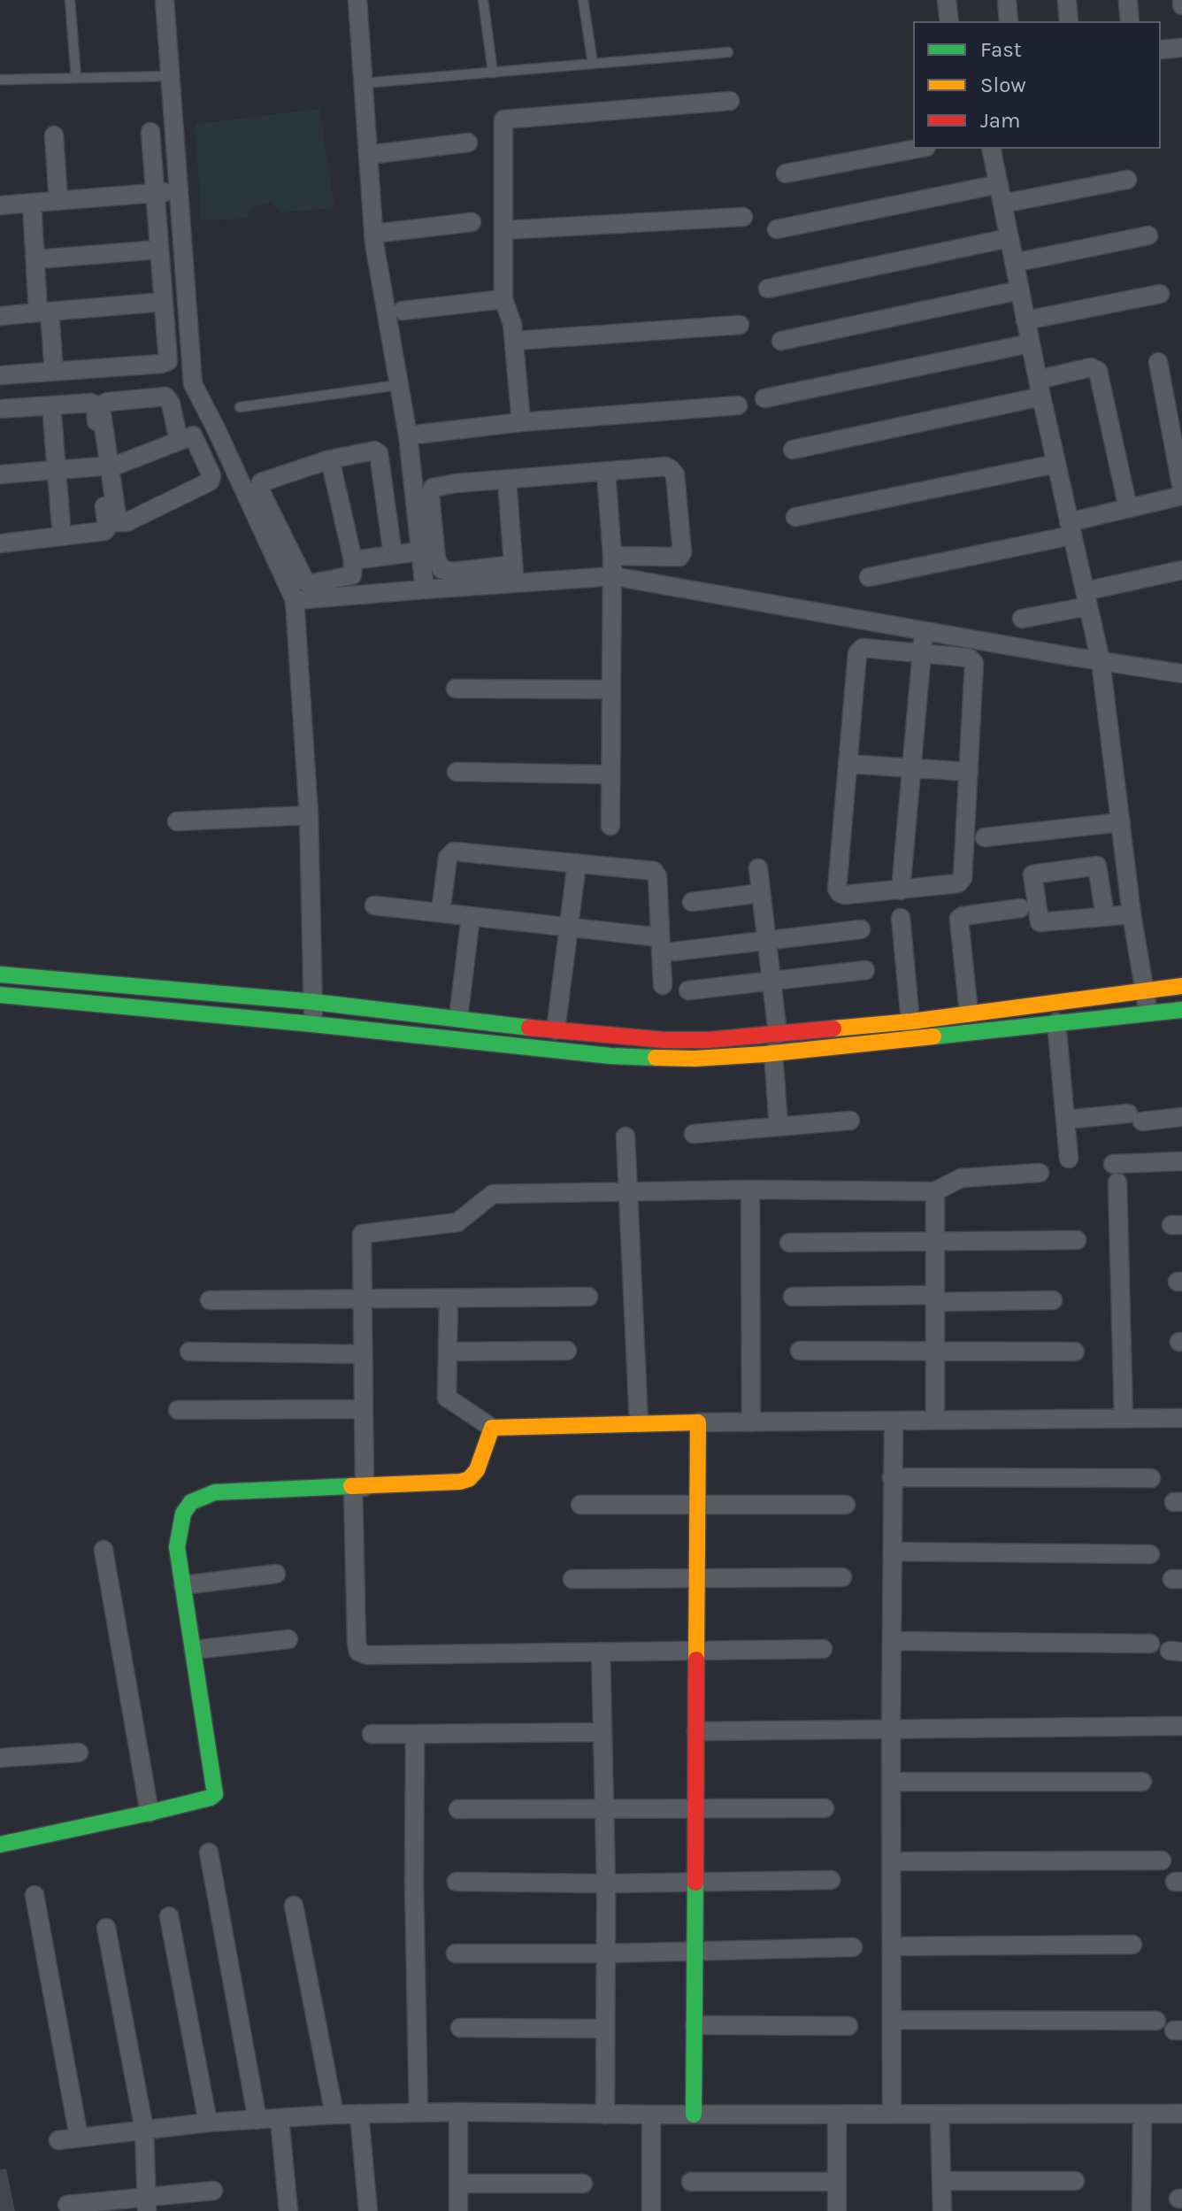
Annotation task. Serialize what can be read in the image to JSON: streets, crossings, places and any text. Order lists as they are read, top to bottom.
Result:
{
  "legend": ["Fast", "Slow", "Jam"]
}
